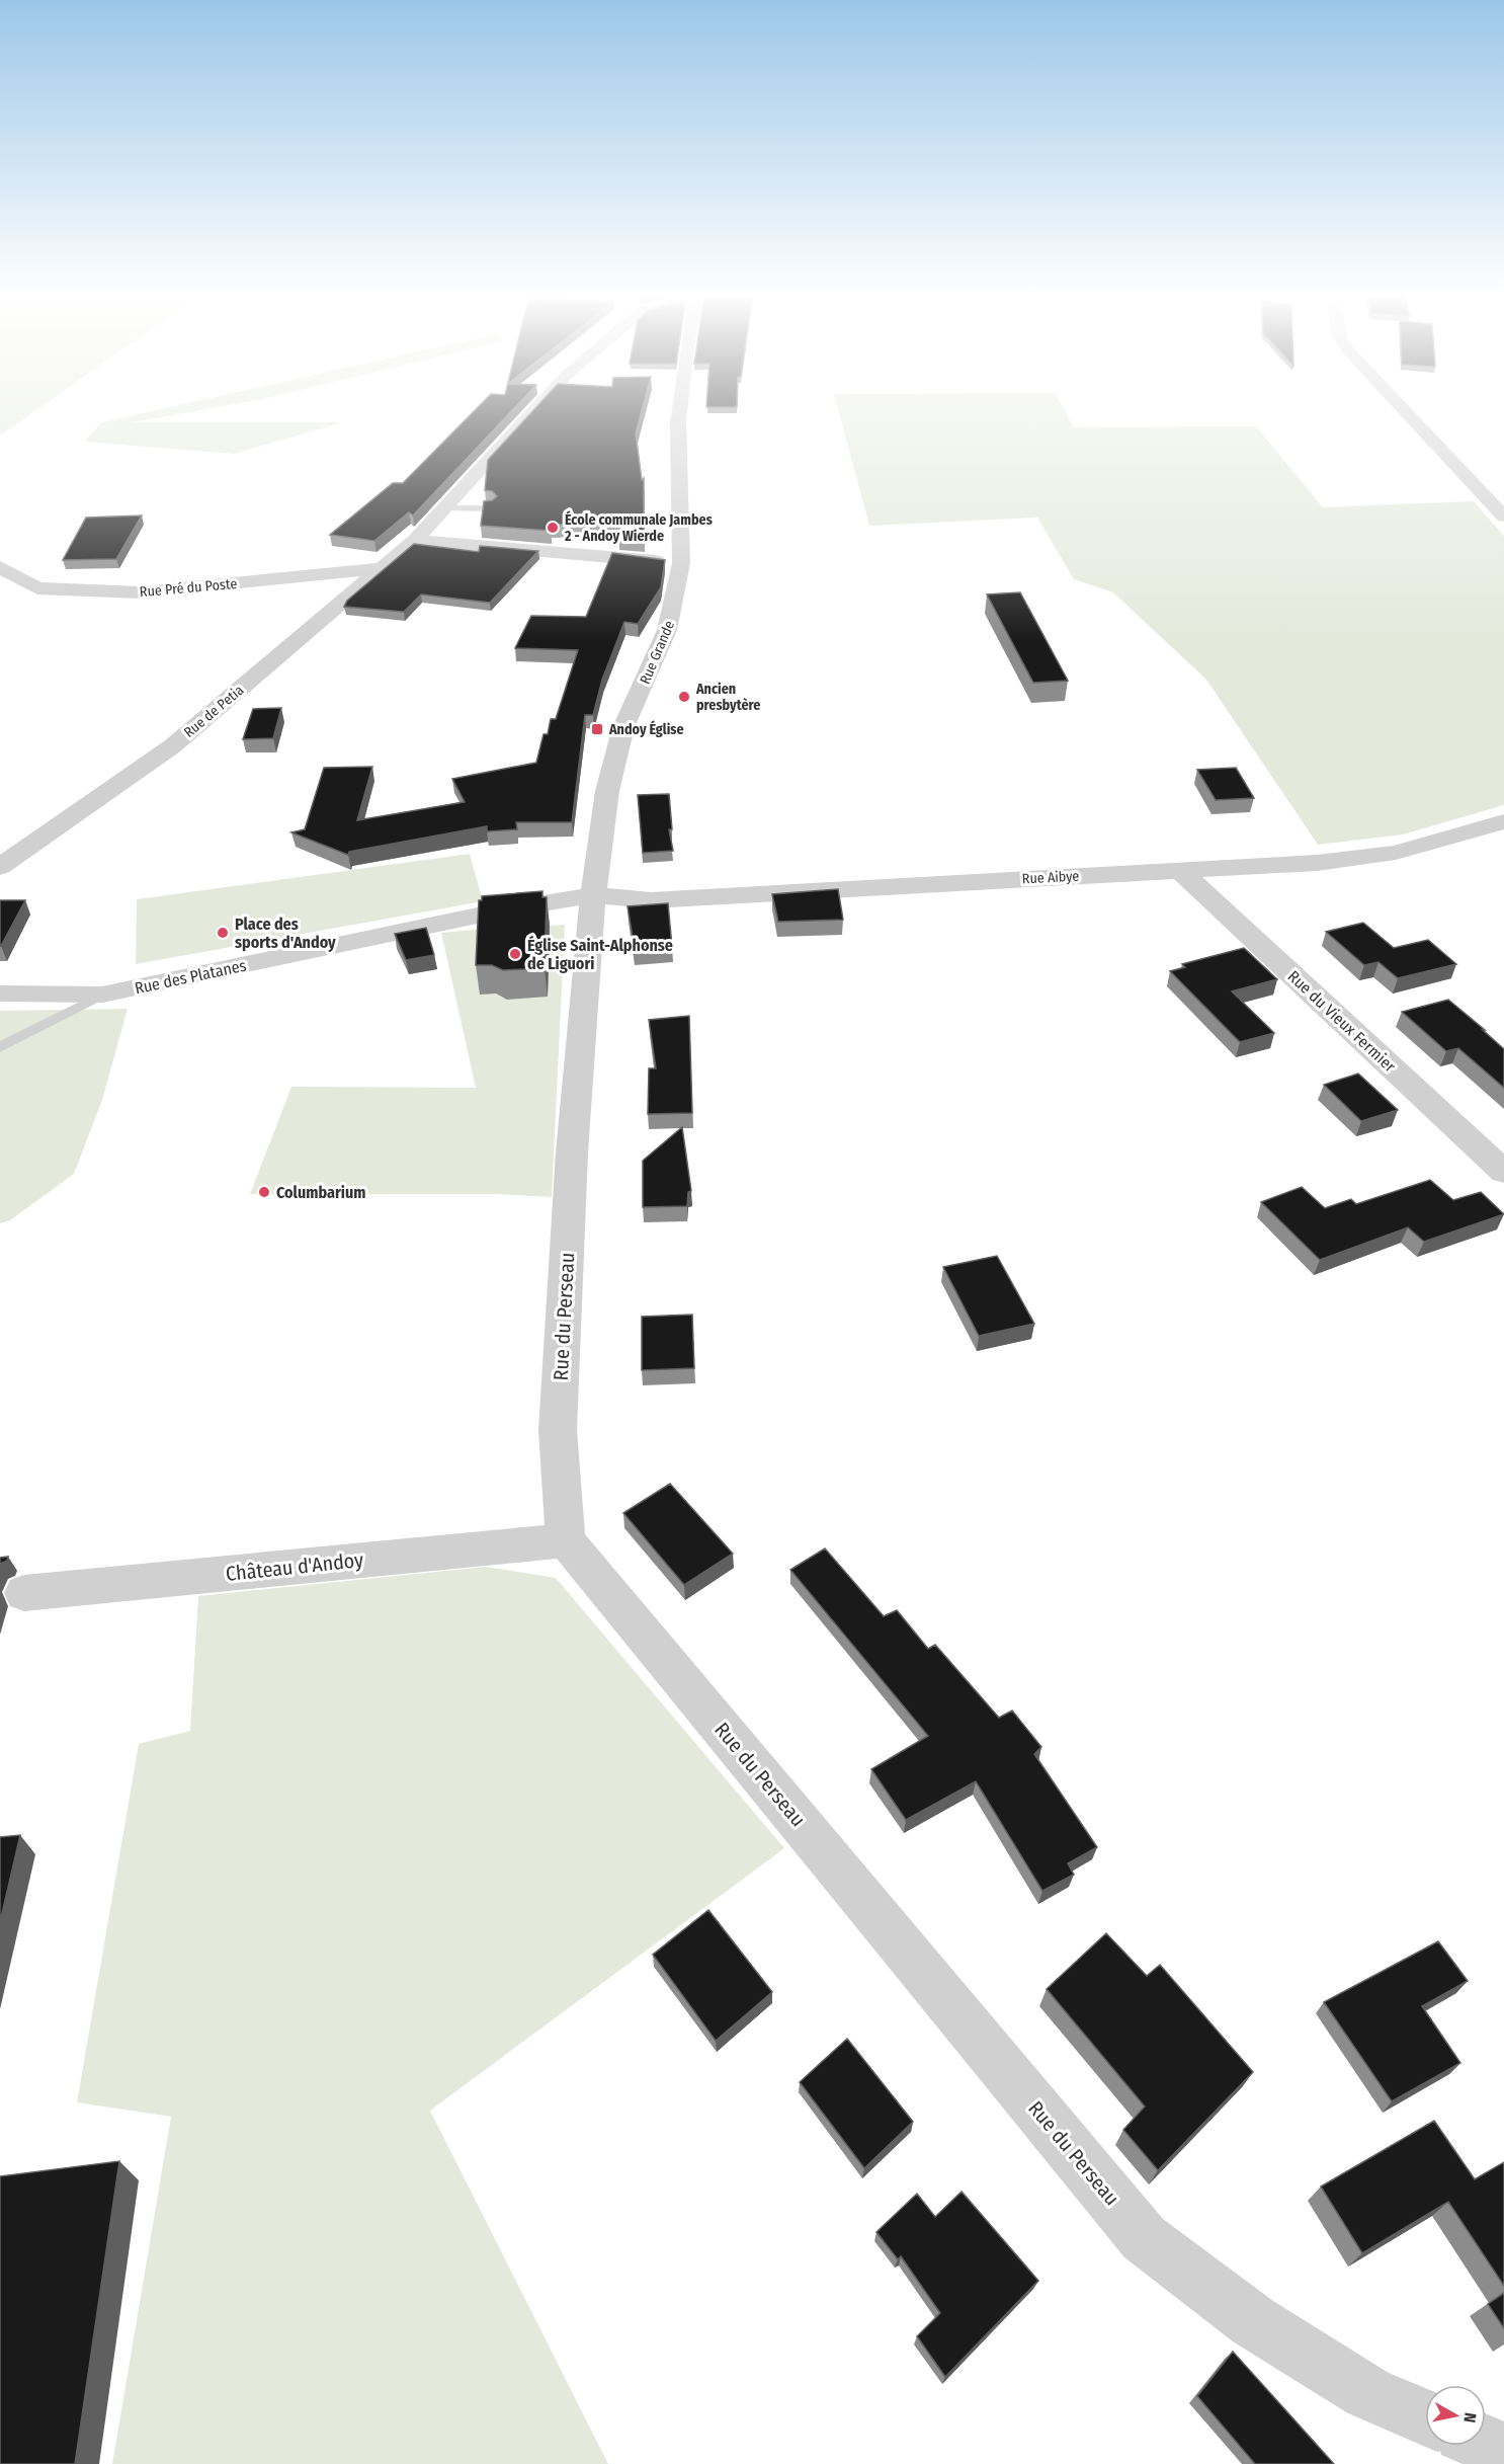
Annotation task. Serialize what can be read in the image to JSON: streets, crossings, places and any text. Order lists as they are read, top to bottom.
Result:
{
  "streets": {
    "street": [
      "Rue Pré du Poste",
      "Rue Grande",
      "Rue de Petia",
      "Rue Aibye",
      "Rue des Platanes",
      "Rue du Vieux Fermier",
      "Rue du Perseau",
      "Château d'Andoy"
    ]
  },
  "crossings": [
    ["Rue Pré du Poste", "Rue de Petia"],
    ["Rue Grande", "Rue Aibye"],
    ["Rue Grande", "Rue des Platanes"],
    ["Rue Grande", "Rue du Perseau"],
    ["Rue Aibye", "Rue des Platanes"],
    ["Rue Aibye", "Rue du Vieux Fermier"],
    ["Rue Aibye", "Rue du Perseau"],
    ["Rue des Platanes", "Rue du Perseau"],
    ["Rue du Perseau", "Château d'Andoy"]
  ],
  "places": {
    "other": [
      "École communale Jambes 2 - Andoy Wierde",
      "Ancien presbytère",
      "Place des sports d'Andoy",
      "Église Saint-Alphonse de Liguori",
      "Columbarium"
    ],
    "transit": ["Andoy Église"]
  },
  "north": "right"
}
